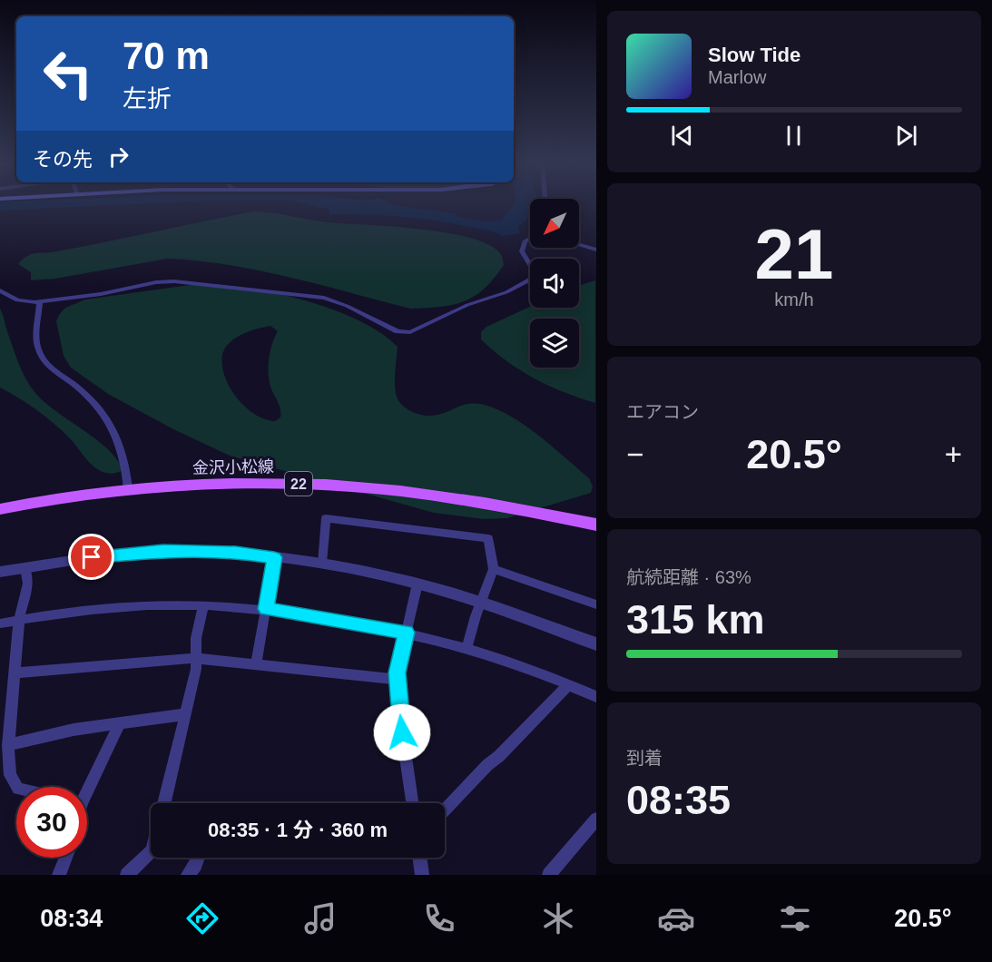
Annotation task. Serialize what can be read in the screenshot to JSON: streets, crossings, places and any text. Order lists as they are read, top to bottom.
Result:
{
  "streets": {
    "main road": ["金沢小松線", "22"]
  },
  "north": "bottom left",
  "page": {
    "turn": ["70 m", "左折"],
    "song": ["Slow Tide", "Marlow"],
    "then": "その先",
    "tile": [
      ["21", "km/h"],
      "エアコン",
      ["航続距離 · 63%", "315 km"],
      ["到着", "08:35"]
    ],
    "heat": ["−", "20.5°", "+"],
    "limit": "30",
    "trip": "08:35 · 1 分 · 360 m",
    "tabs": ["08:34", "20.5°"]
  }
}
